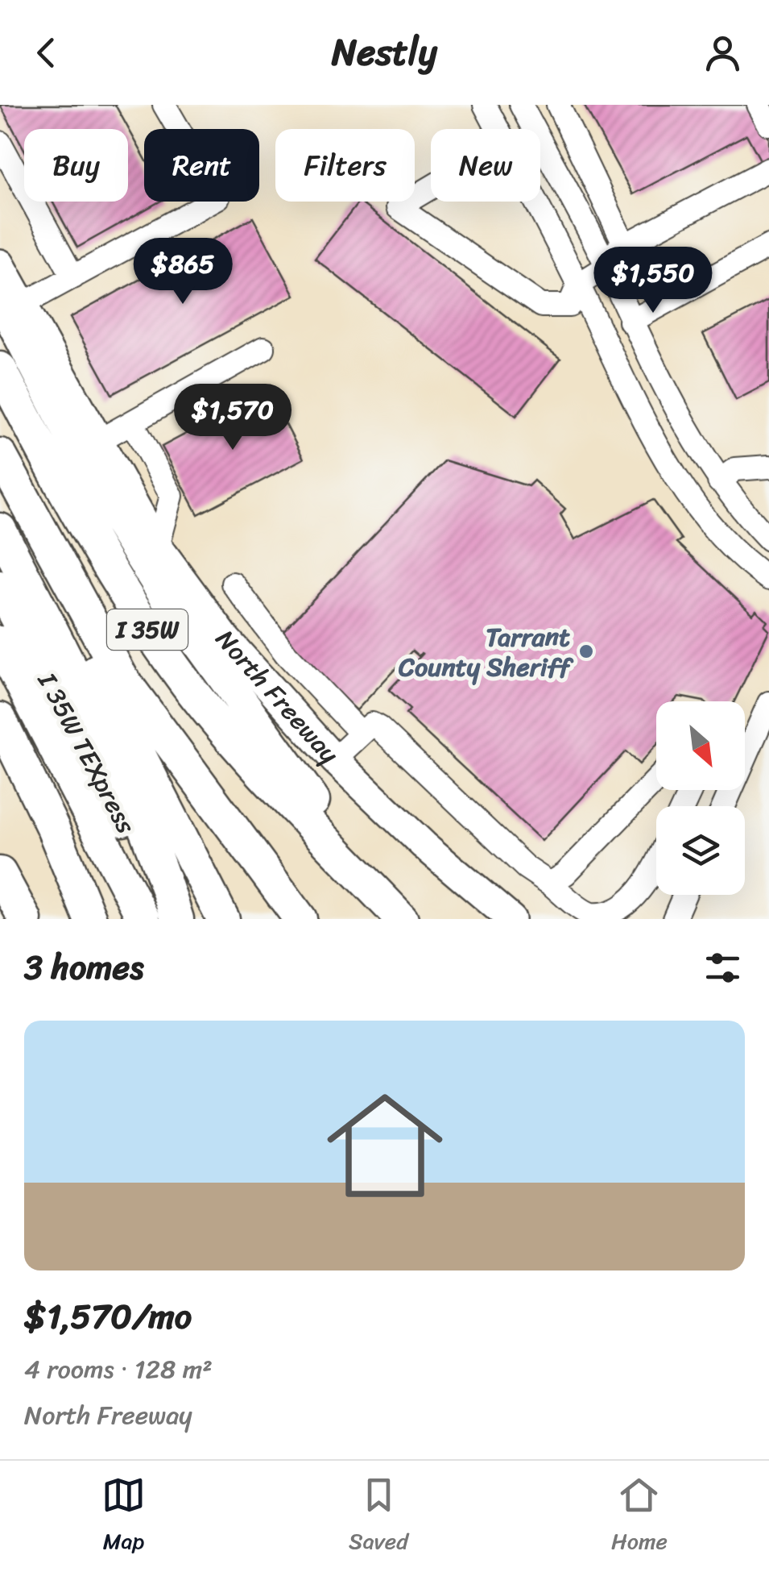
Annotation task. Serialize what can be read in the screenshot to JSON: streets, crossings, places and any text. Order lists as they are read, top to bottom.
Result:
{
  "streets": {
    "highway": ["I 35W", "I 35W TEXpress"],
    "main road": ["North Freeway"]
  },
  "places": ["Tarrant County Sheriff"],
  "north": "bottom right",
  "page": {
    "header": "Nestly",
    "chip": [
      "Buy",
      "Rent",
      "Filters",
      "New"
    ],
    "price": ["$865", "$1,550", "$1,570"],
    "heading": "3 homes",
    "list": [
      {
        "name": "$1,570/mo",
        "note": "4 rooms · 128 m² · North Freeway"
      }
    ],
    "tabs": ["Map", "Saved", "Home"]
  }
}
